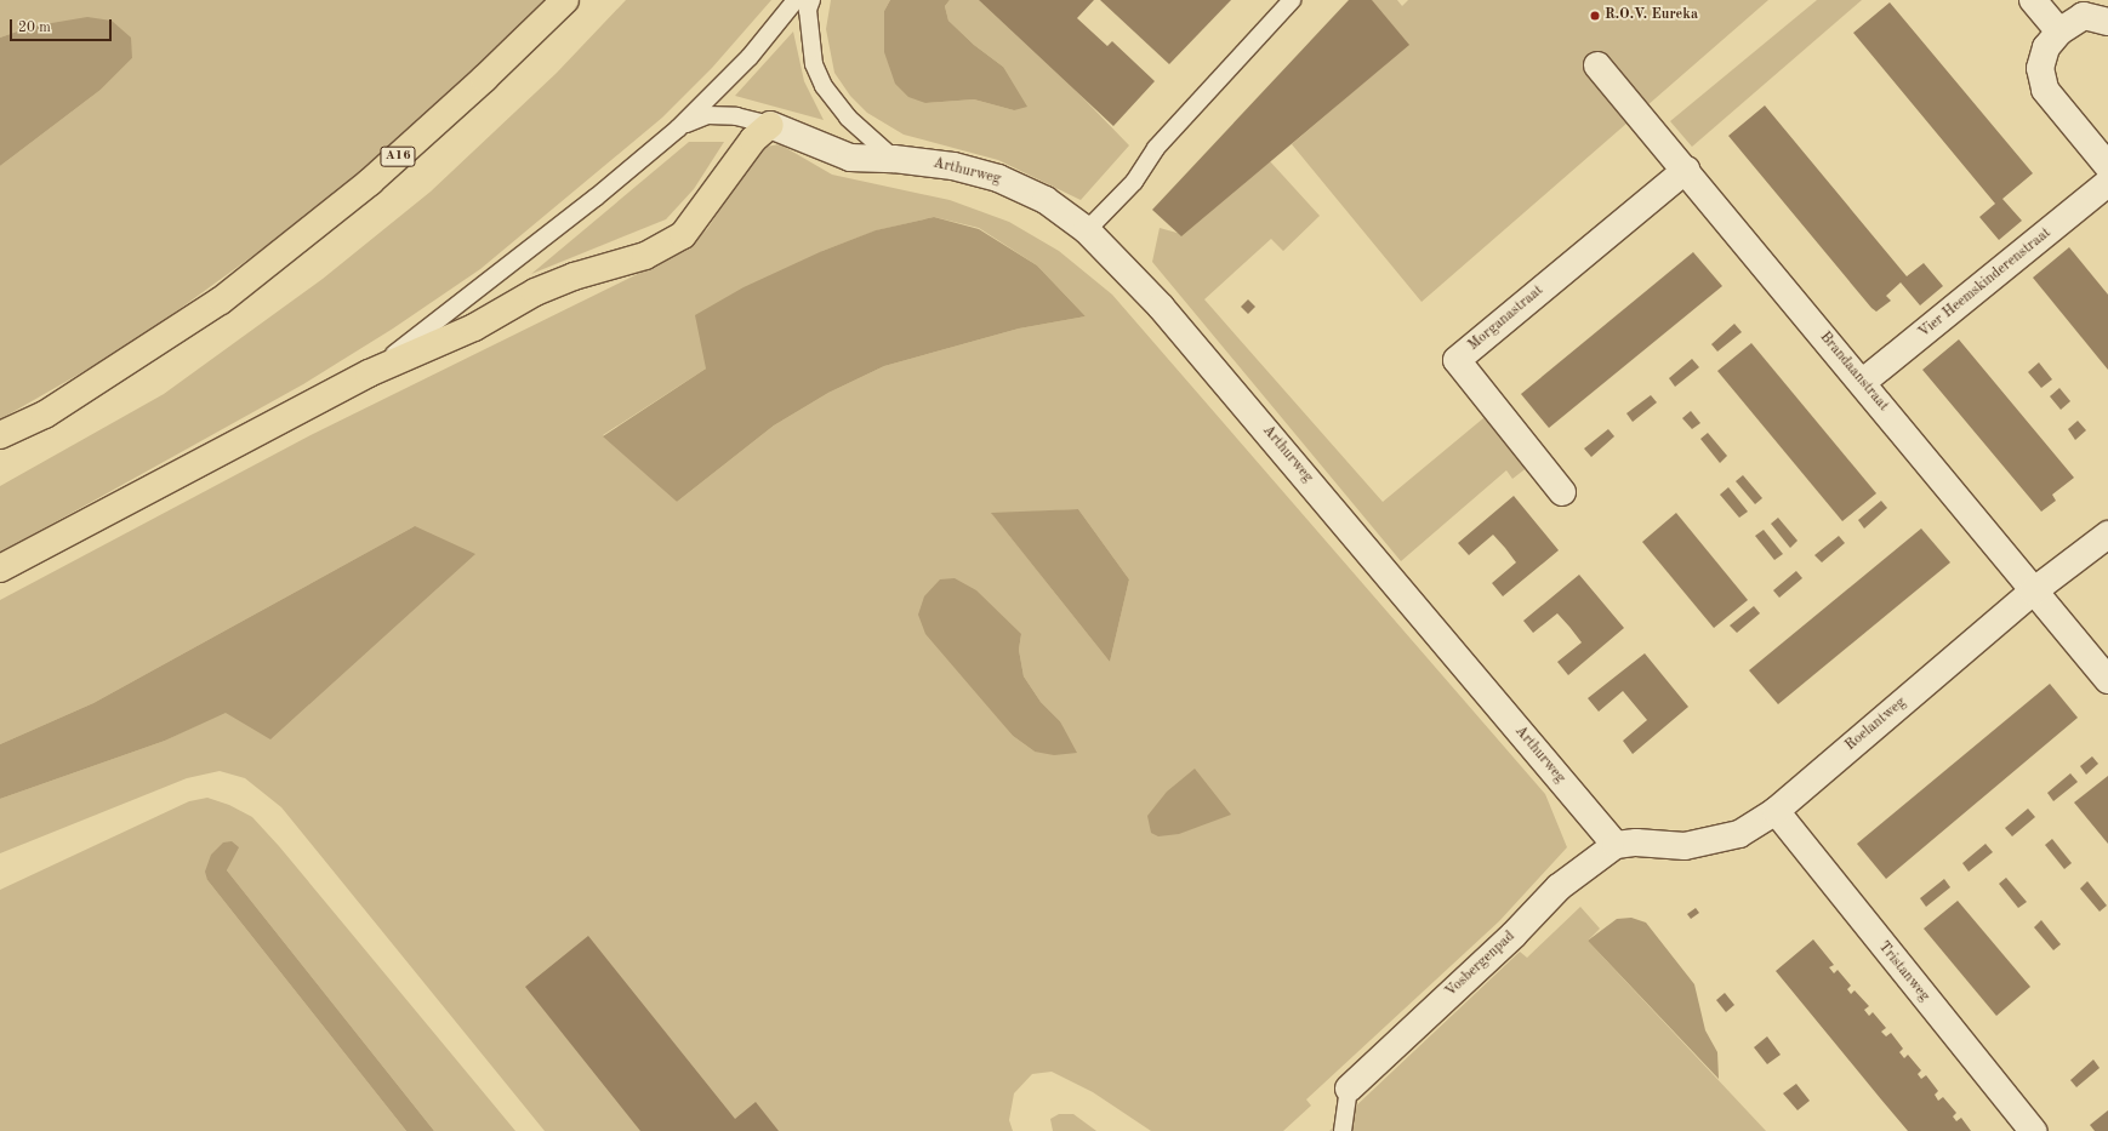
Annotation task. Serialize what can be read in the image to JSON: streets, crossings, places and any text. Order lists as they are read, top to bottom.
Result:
{
  "streets": {
    "highway": ["A16"],
    "street": [
      "Arthurweg",
      "Vier Heemskinderenstraat",
      "Morganastraat",
      "Brandaanstraat",
      "Roelantweg",
      "Vosbergenpad",
      "Tristanweg"
    ]
  },
  "crossings": [
    ["Arthurweg", "Roelantweg"],
    ["Arthurweg", "Vosbergenpad"],
    ["Vier Heemskinderenstraat", "Brandaanstraat"],
    ["Morganastraat", "Brandaanstraat"],
    ["Brandaanstraat", "Roelantweg"],
    ["Roelantweg", "Vosbergenpad"],
    ["Roelantweg", "Tristanweg"]
  ],
  "places": ["R.O.V. Eureka"],
  "scale_bar": "20 m"
}
